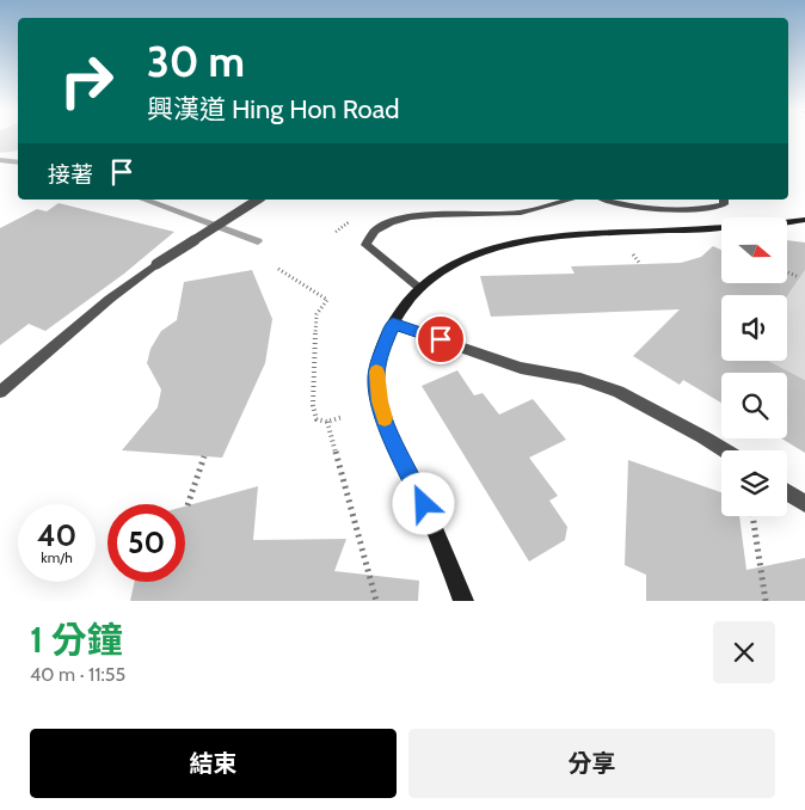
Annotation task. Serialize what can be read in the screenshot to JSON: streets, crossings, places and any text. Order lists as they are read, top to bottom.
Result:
{
  "north": "right",
  "page": {
    "turn": ["30 m", "興漢道 Hing Hon Road"],
    "then": "接著",
    "speed": "40 km/h",
    "limit": "50",
    "heading": ["1 分鐘", "40 m · 11:55"],
    "buttons": ["結束", "分享"]
  }
}
